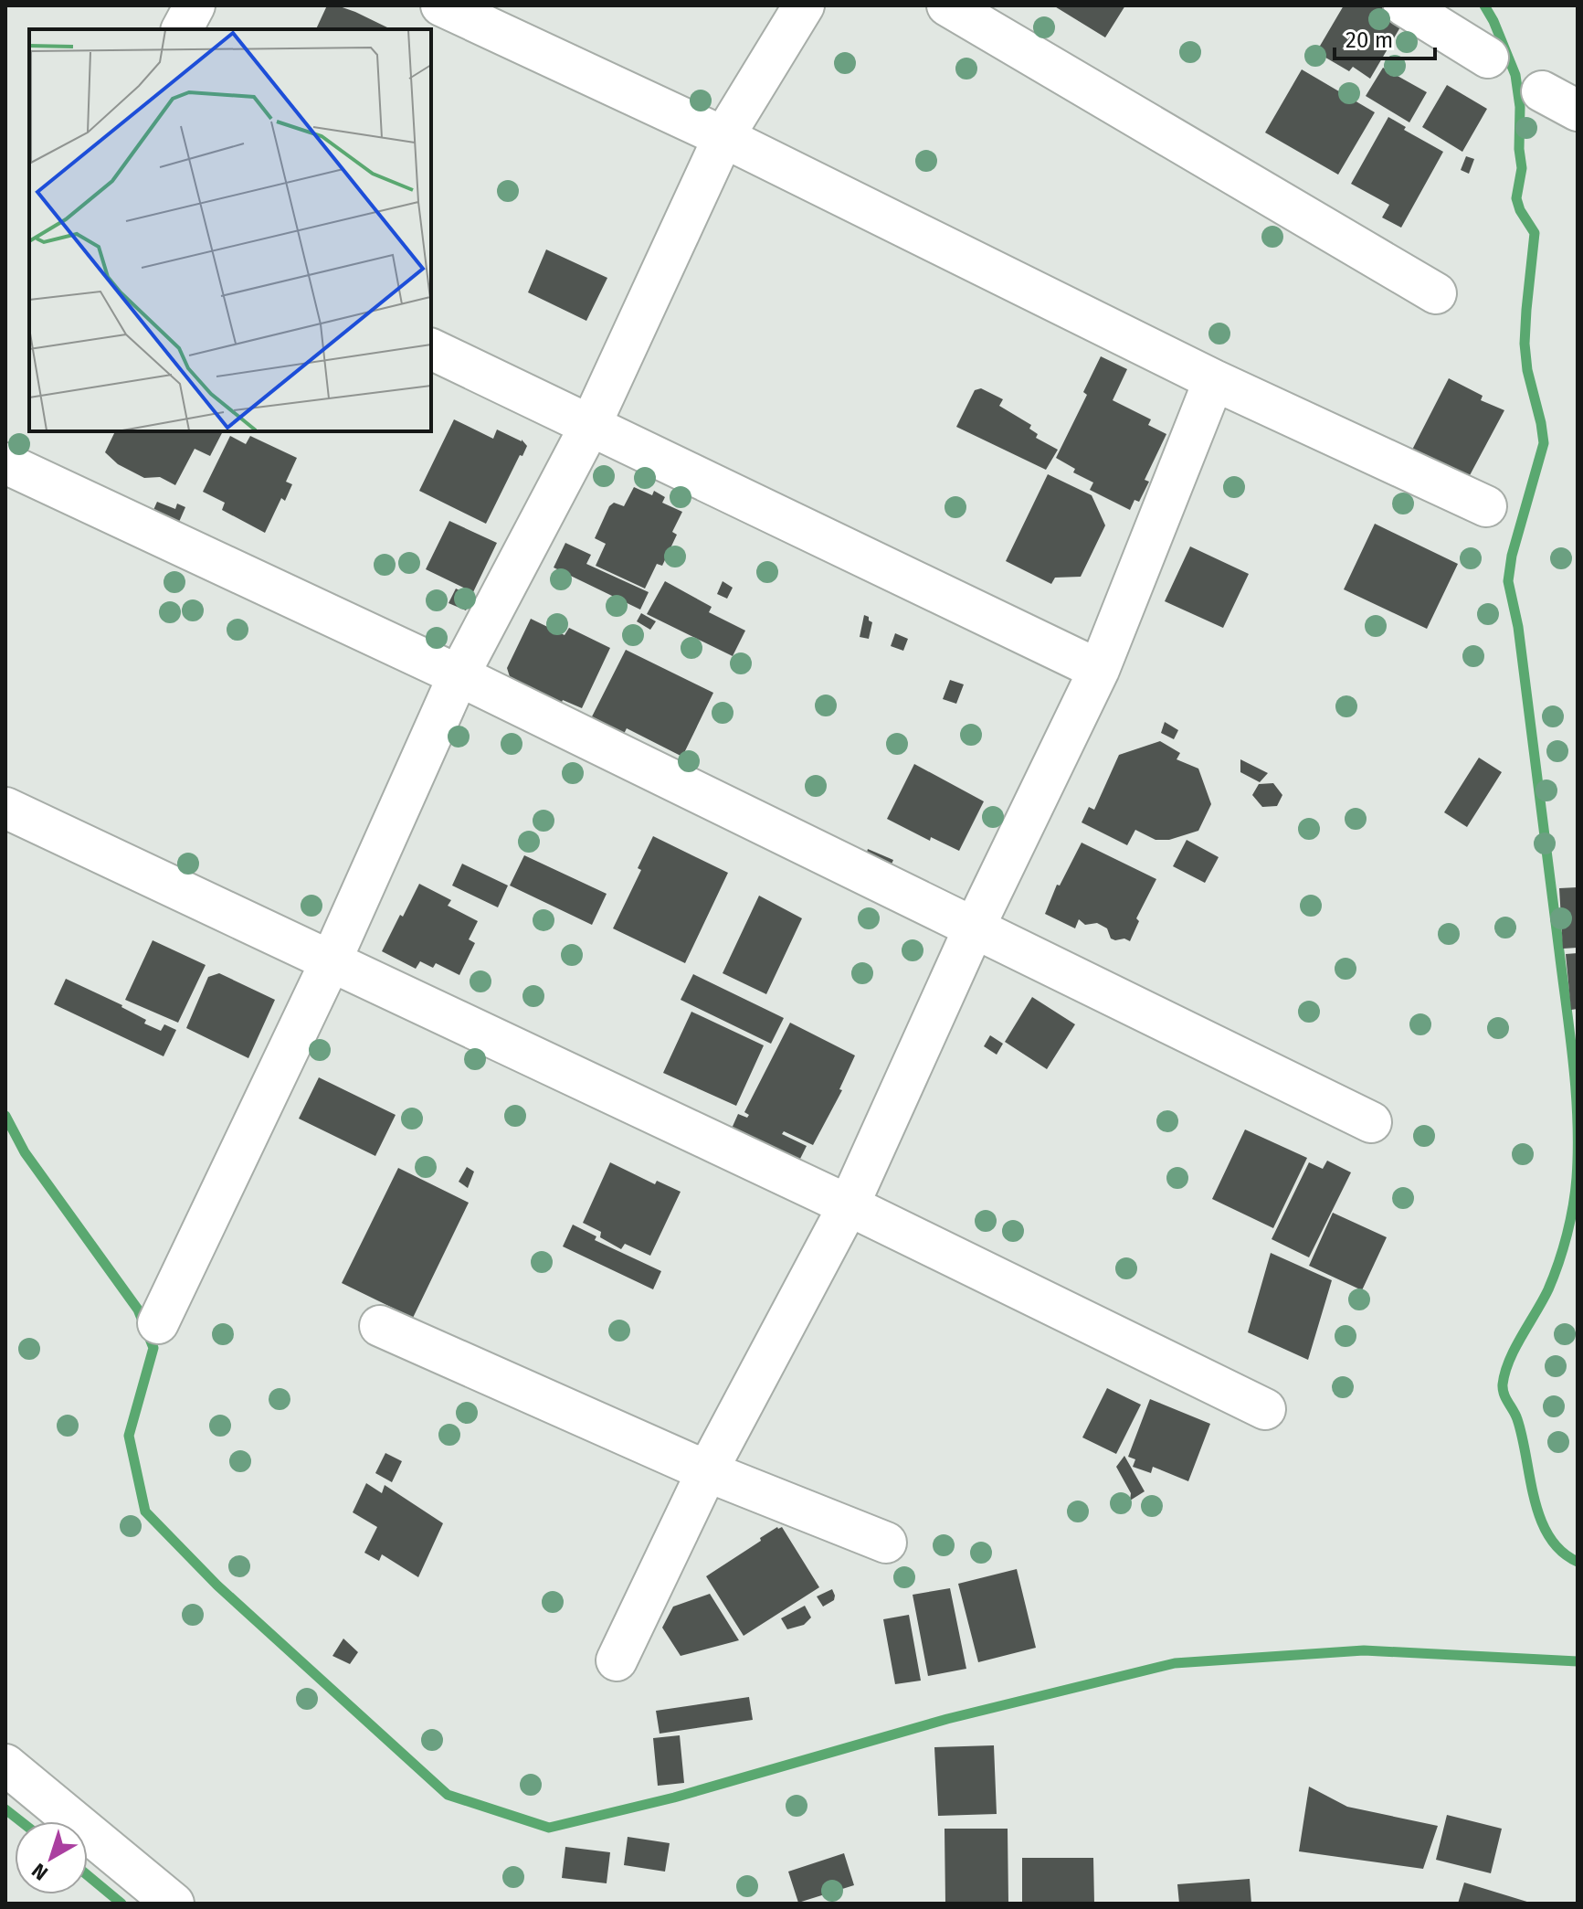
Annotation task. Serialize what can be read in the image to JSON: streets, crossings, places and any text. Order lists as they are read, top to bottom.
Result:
{
  "scale_bar": "20 m",
  "north": "bottom left"
}
